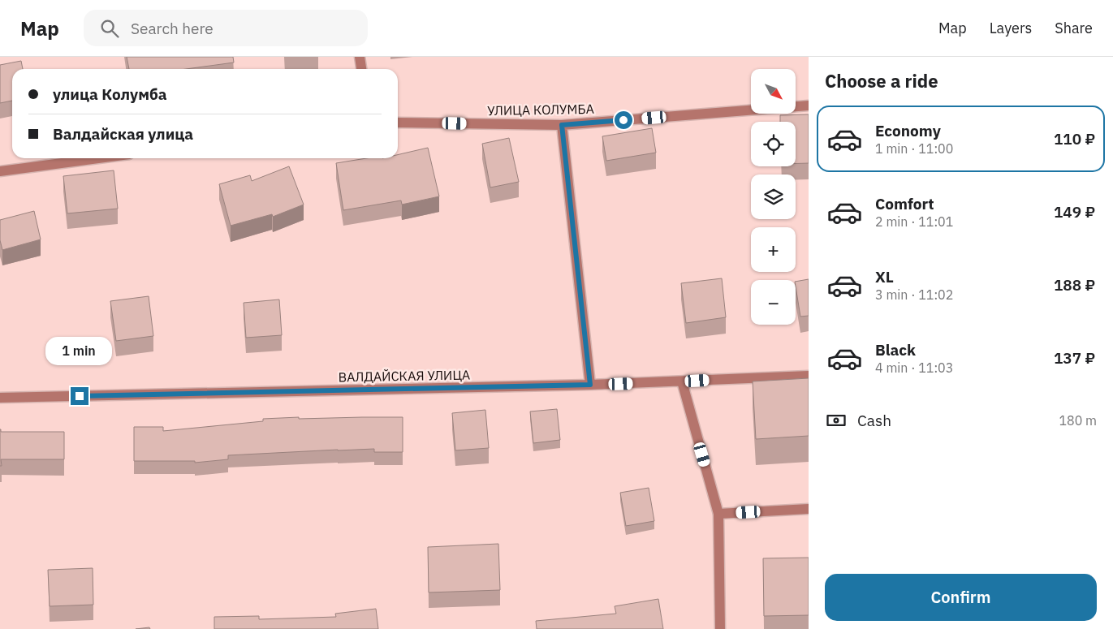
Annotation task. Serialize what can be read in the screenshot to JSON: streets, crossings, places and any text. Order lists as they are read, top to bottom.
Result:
{
  "streets": {
    "street": ["УЛИЦА КОЛУМБА", "ВАЛДАЙСКАЯ УЛИЦА"]
  },
  "north": "bottom right",
  "page": {
    "header": "Map",
    "search": "Search here",
    "nav": ["Map", "Layers", "Share"],
    "heading": "Choose a ride",
    "map_buttons": ["+", "−"],
    "banner": ["улица Колумба", "Валдайская улица"],
    "list": [
      {
        "name": "Economy",
        "note": "1 min · 11:00",
        "value": "110 ₽"
      },
      {
        "name": "Comfort",
        "note": "2 min · 11:01",
        "value": "149 ₽"
      },
      {
        "name": "XL",
        "note": "3 min · 11:02",
        "value": "188 ₽"
      },
      {
        "name": "Black",
        "note": "4 min · 11:03",
        "value": "137 ₽"
      }
    ],
    "bubble": "1 min",
    "pay": ["Cash", "180 m"],
    "buttons": "Confirm"
  }
}
